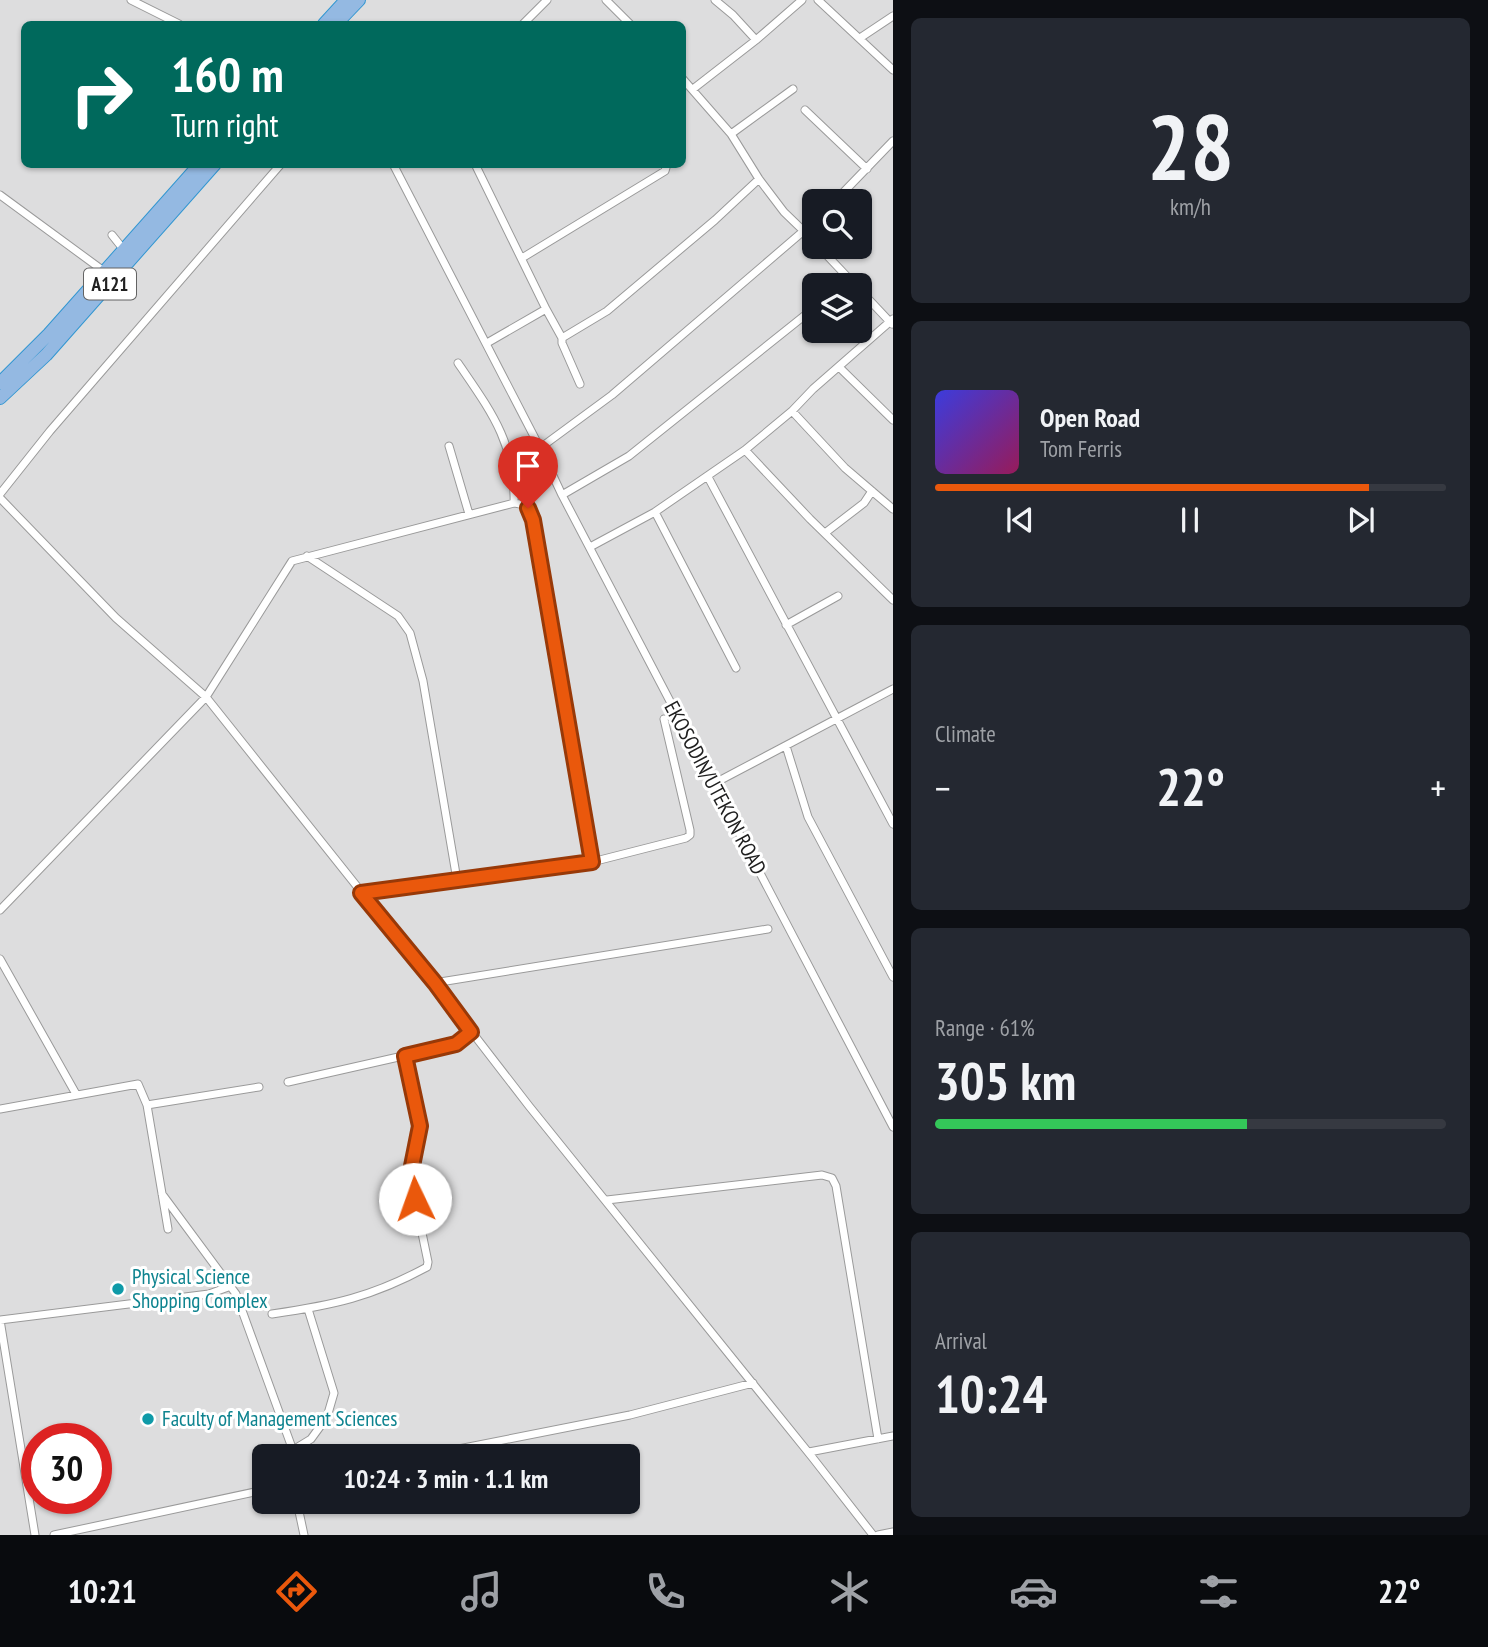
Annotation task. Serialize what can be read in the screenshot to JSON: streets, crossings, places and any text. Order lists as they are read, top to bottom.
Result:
{
  "streets": {
    "highway": ["A121"],
    "street": ["EKOSODIN/UTEKON ROAD"]
  },
  "places": ["Physical Science Shopping Complex", "Faculty of Management Sciences"],
  "page": {
    "tile": [
      ["28", "km/h"],
      "Climate",
      ["Range · 61%", "305 km"],
      ["Arrival", "10:24"]
    ],
    "turn": ["160 m", "Turn right"],
    "song": ["Open Road", "Tom Ferris"],
    "heat": ["−", "22°", "+"],
    "limit": "30",
    "trip": "10:24 · 3 min · 1.1 km",
    "tabs": ["10:21", "22°"]
  }
}
